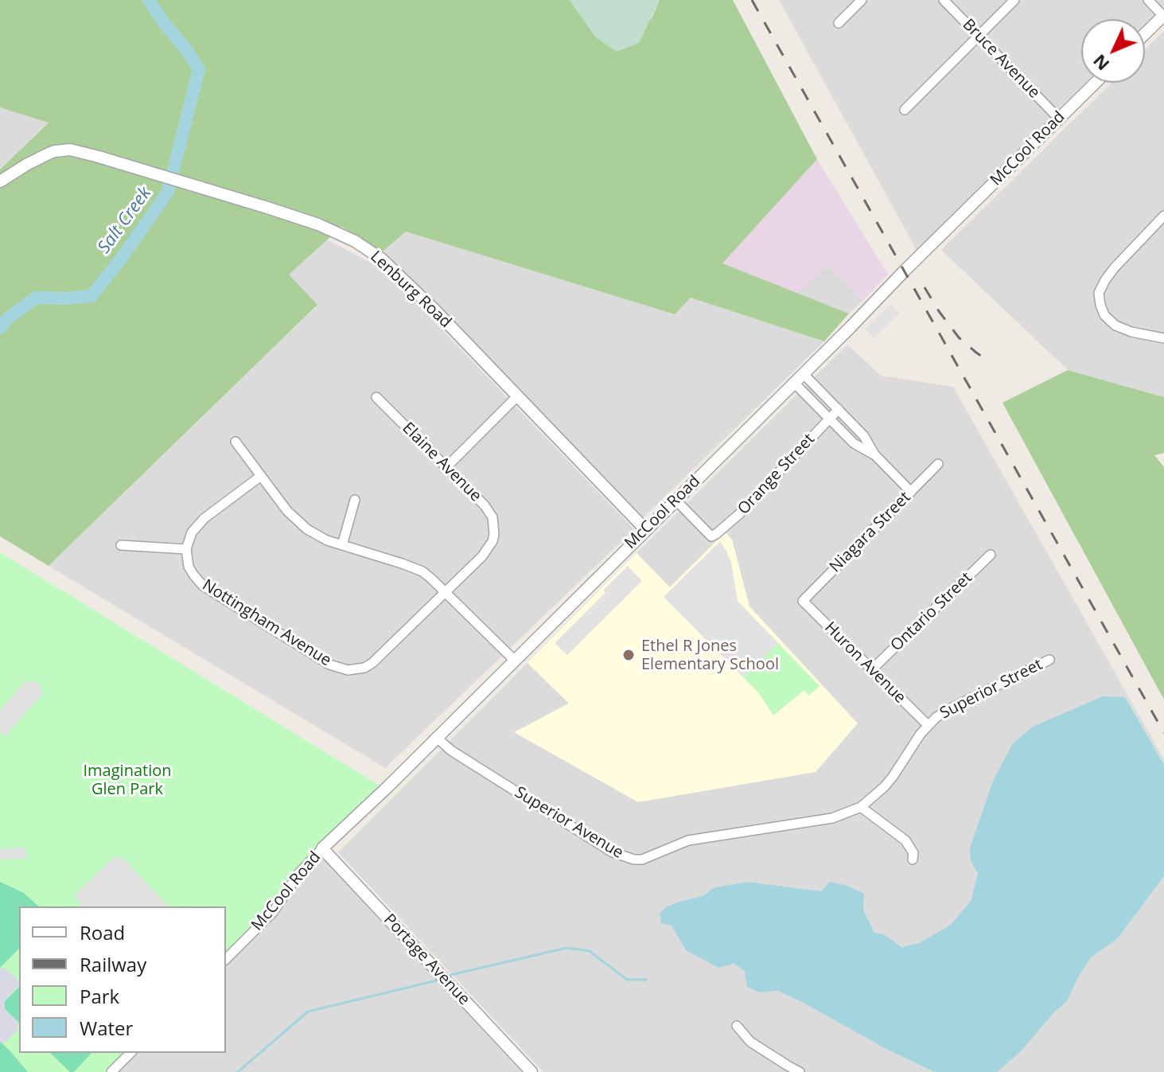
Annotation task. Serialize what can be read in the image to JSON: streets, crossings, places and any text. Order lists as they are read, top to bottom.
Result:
{
  "streets": {
    "street": [
      "Bruce Avenue",
      "McCool Road",
      "Lenburg Road",
      "Elaine Avenue",
      "Orange Street",
      "Niagara Street",
      "Ontario Street",
      "Nottingham Avenue",
      "Huron Avenue",
      "Superior Street",
      "Superior Avenue",
      "Portage Avenue"
    ]
  },
  "crossings": [
    ["Bruce Avenue", "McCool Road"],
    ["McCool Road", "Lenburg Road"],
    ["McCool Road", "Orange Street"],
    ["McCool Road", "Superior Avenue"],
    ["McCool Road", "Portage Avenue"],
    ["Elaine Avenue", "Nottingham Avenue"],
    ["Niagara Street", "Huron Avenue"],
    ["Ontario Street", "Huron Avenue"],
    ["Huron Avenue", "Superior Street"],
    ["Superior Street", "Superior Avenue"]
  ],
  "water": ["Salt Creek"],
  "parks": ["Imagination Glen Park"],
  "places": ["Ethel R Jones Elementary School"],
  "legend": [
    "Road",
    "Railway",
    "Park",
    "Water"
  ],
  "north": "bottom left"
}
